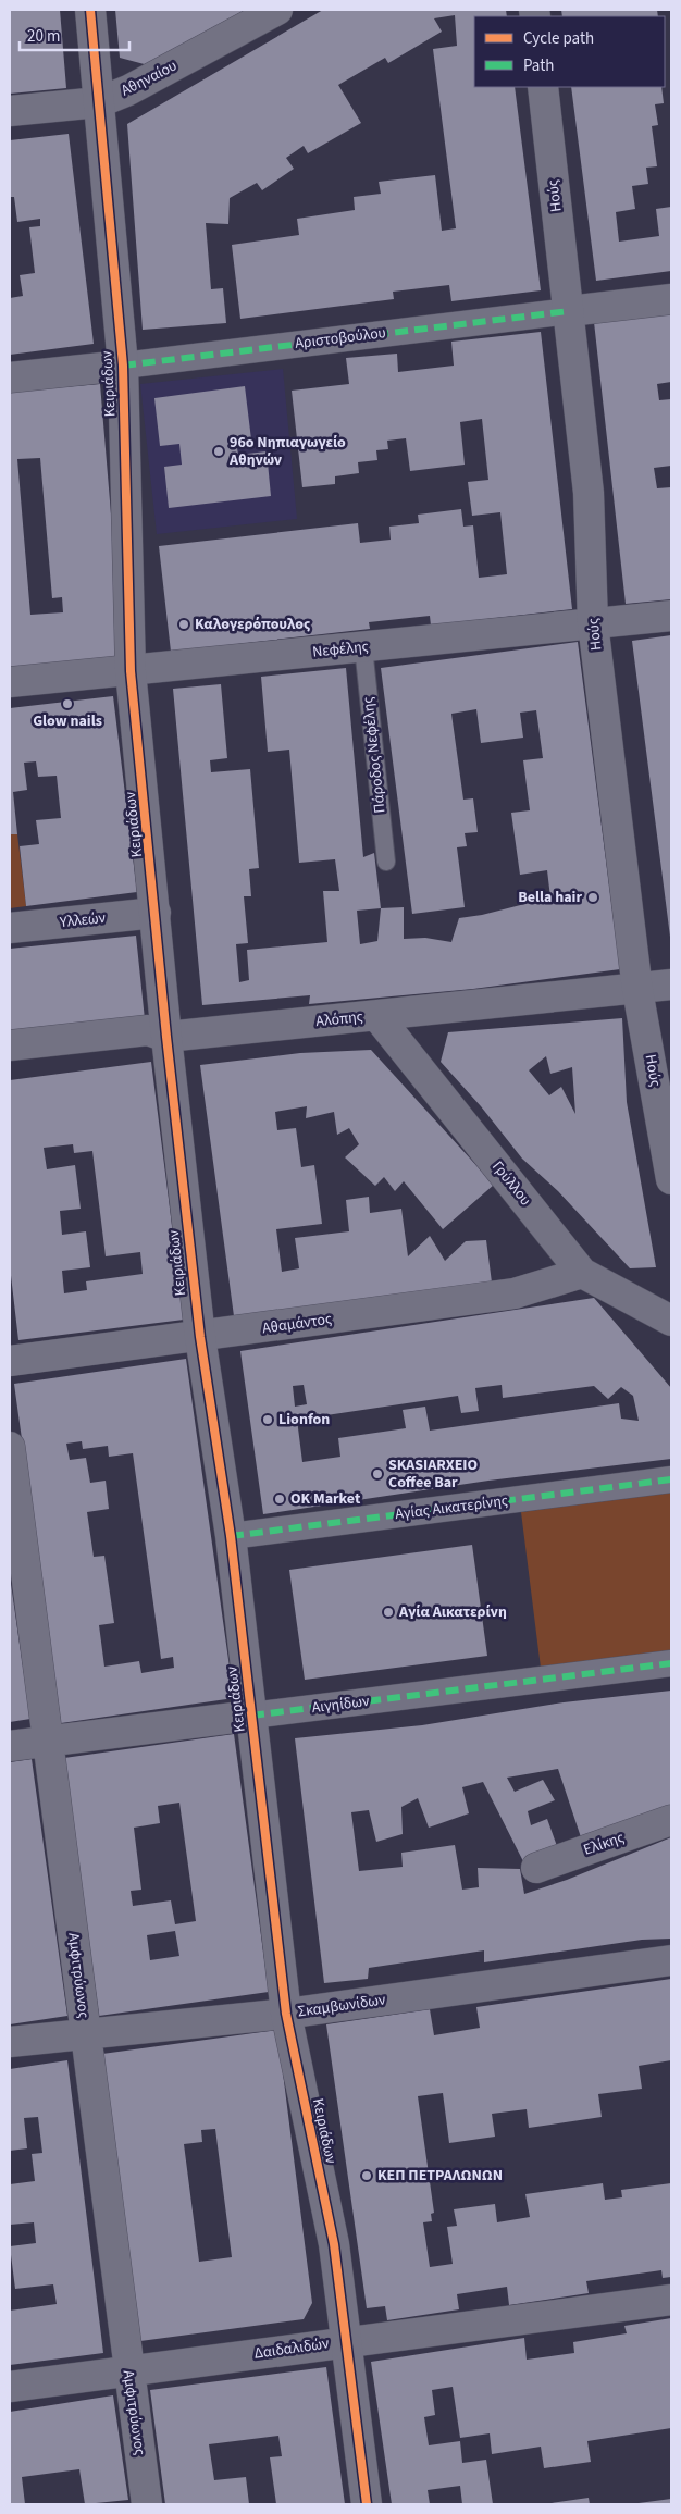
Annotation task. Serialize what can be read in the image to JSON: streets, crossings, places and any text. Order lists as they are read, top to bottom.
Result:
{
  "streets": {
    "street": [
      "Αθηναίου",
      "Ηούς",
      "Αριστοβούλου",
      "Κειριάδων",
      "Νεφέλης",
      "Υλλεών",
      "Αλόπης",
      "Γρύλλου",
      "Αθαμάντος",
      "Αγίας Αικατερίνης",
      "Αιγηίδων",
      "Ελίκης",
      "Αμφιτρύωνος",
      "Σκαμβωνίδων",
      "Δαιδαλιδών"
    ],
    "lane": ["Πάροδος Νεφέλης"]
  },
  "crossings": [
    ["Αθηναίου", "Κειριάδων"],
    ["Ηούς", "Αριστοβούλου"],
    ["Ηούς", "Νεφέλης"],
    ["Ηούς", "Αλόπης"],
    ["Αριστοβούλου", "Κειριάδων"],
    ["Κειριάδων", "Νεφέλης"],
    ["Κειριάδων", "Υλλεών"],
    ["Κειριάδων", "Αλόπης"],
    ["Κειριάδων", "Αθαμάντος"],
    ["Κειριάδων", "Αγίας Αικατερίνης"],
    ["Κειριάδων", "Αιγηίδων"],
    ["Κειριάδων", "Σκαμβωνίδων"],
    ["Κειριάδων", "Δαιδαλιδών"],
    ["Νεφέλης", "Πάροδος Νεφέλης"],
    ["Αλόπης", "Γρύλλου"],
    ["Γρύλλου", "Αθαμάντος"],
    ["Αιγηίδων", "Αμφιτρύωνος"],
    ["Αμφιτρύωνος", "Σκαμβωνίδων"],
    ["Αμφιτρύωνος", "Δαιδαλιδών"]
  ],
  "places": [
    "96ο Νηπιαγωγείο Αθηνών",
    "Καλογερόπουλος",
    "Glow nails",
    "Bella hair",
    "Lionfon",
    "SKASIARXEIO Coffee Bar",
    "OK Market",
    "Αγία Αικατερίνη",
    "ΚΕΠ ΠΕΤΡΑΛΩΝΩΝ"
  ],
  "legend": ["Cycle path", "Path"],
  "scale_bar": "20 m"
}
